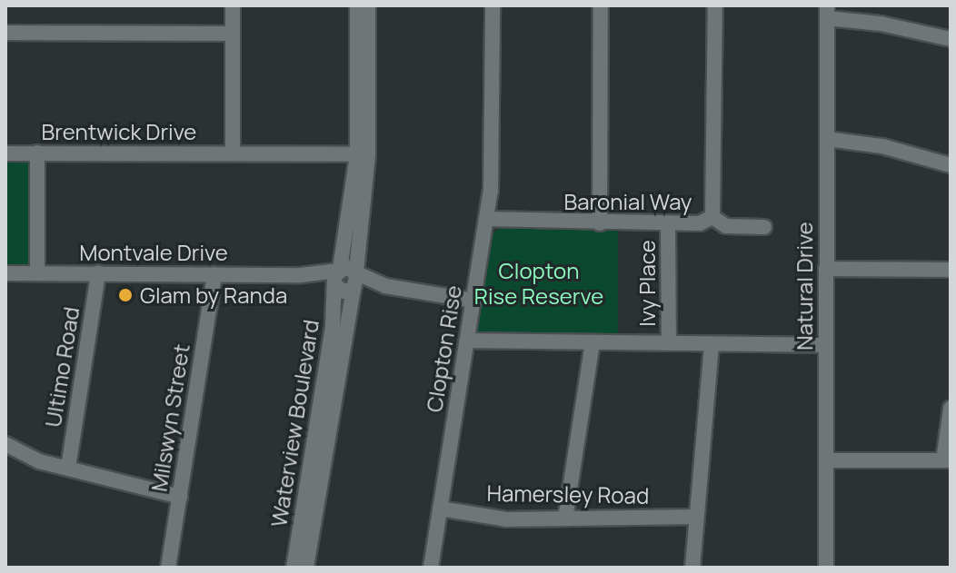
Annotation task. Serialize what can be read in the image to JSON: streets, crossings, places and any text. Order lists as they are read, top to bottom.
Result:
{
  "streets": {
    "street": [
      "Brentwick Drive",
      "Baronial Way",
      "Montvale Drive",
      "Ivy Place",
      "Natural Drive",
      "Clopton Rise",
      "Ultimo Road",
      "Milswyn Street",
      "Waterview Boulevard",
      "Hamersley Road"
    ]
  },
  "crossings": [
    ["Brentwick Drive", "Waterview Boulevard"],
    ["Baronial Way", "Ivy Place"],
    ["Baronial Way", "Clopton Rise"],
    ["Montvale Drive", "Ultimo Road"],
    ["Montvale Drive", "Milswyn Street"],
    ["Montvale Drive", "Waterview Boulevard"],
    ["Clopton Rise", "Hamersley Road"]
  ],
  "parks": ["Clopton Rise Reserve"],
  "places": ["Glam by Randa"]
}
